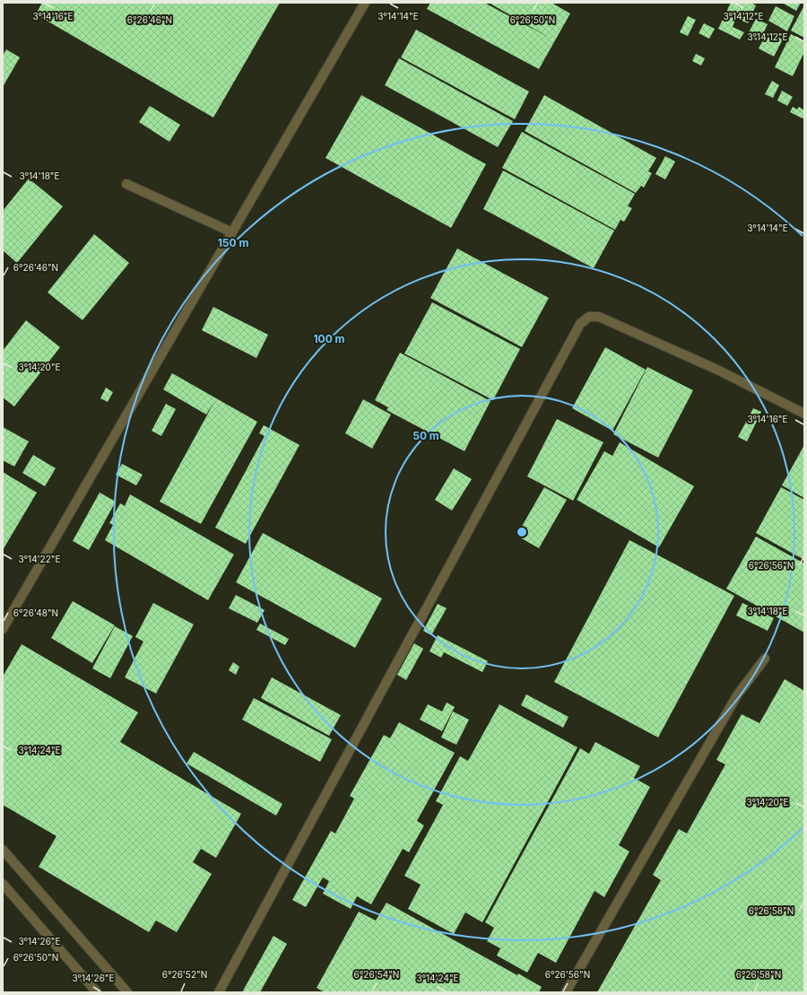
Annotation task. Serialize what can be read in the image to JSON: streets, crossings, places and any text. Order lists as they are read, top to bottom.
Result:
{
  "coordinates": [
    "3°14'16\"E",
    "3°14'14\"E",
    "3°14'12\"E",
    "6°26'46\"N",
    "6°26'50\"N",
    "3°14'18\"E",
    "3°14'20\"E",
    "3°14'22\"E",
    "6°26'56\"N",
    "6°26'48\"N",
    "3°14'24\"E",
    "6°26'58\"N",
    "3°14'26\"E",
    "6°26'52\"N",
    "6°26'54\"N"
  ],
  "rings": ["150 m", "100 m", "50 m"]
}
